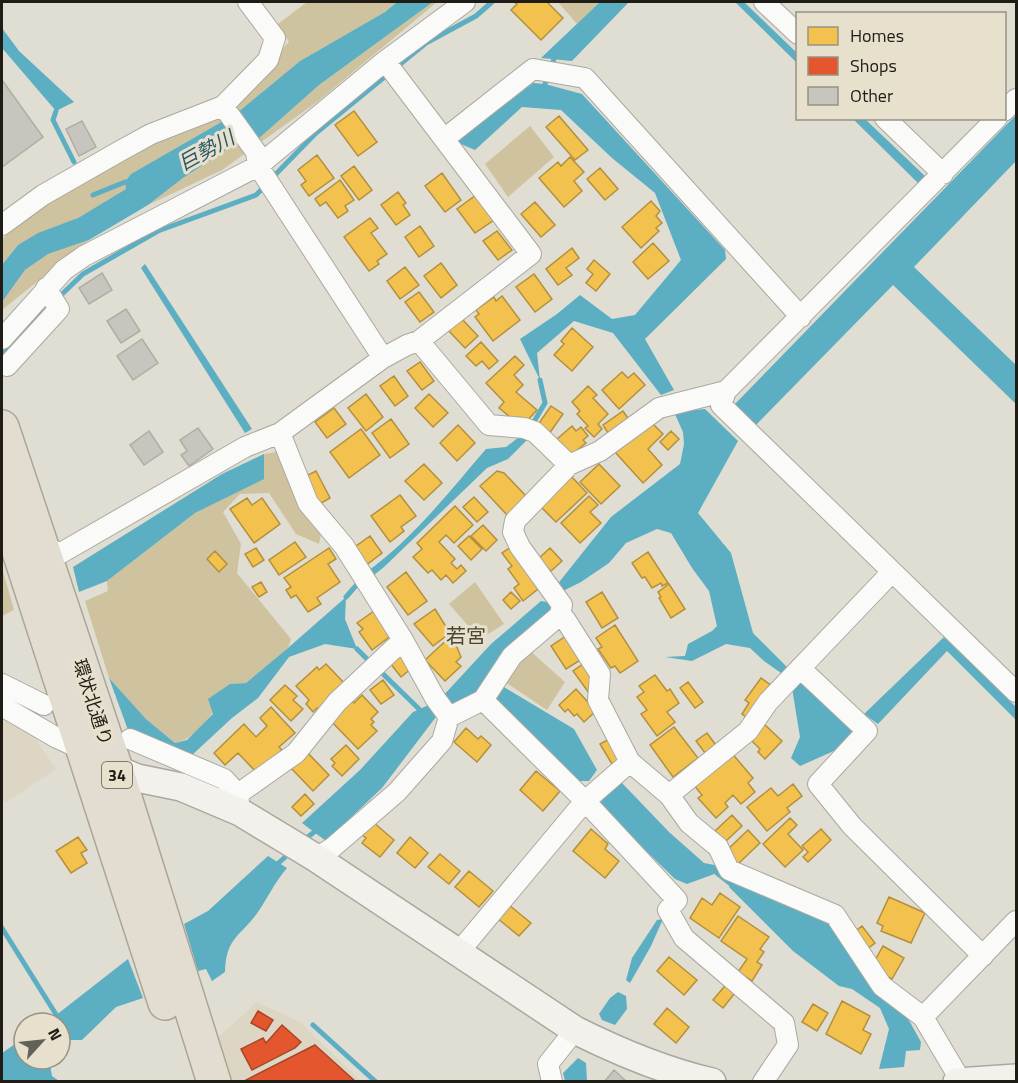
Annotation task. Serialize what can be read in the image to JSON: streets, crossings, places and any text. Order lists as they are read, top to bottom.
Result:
{
  "streets": {
    "highway": ["環状北通り", "34"]
  },
  "districts": ["若宮"],
  "water": ["巨勢川"],
  "legend": ["Homes", "Shops", "Other"],
  "north": "top right"
}
